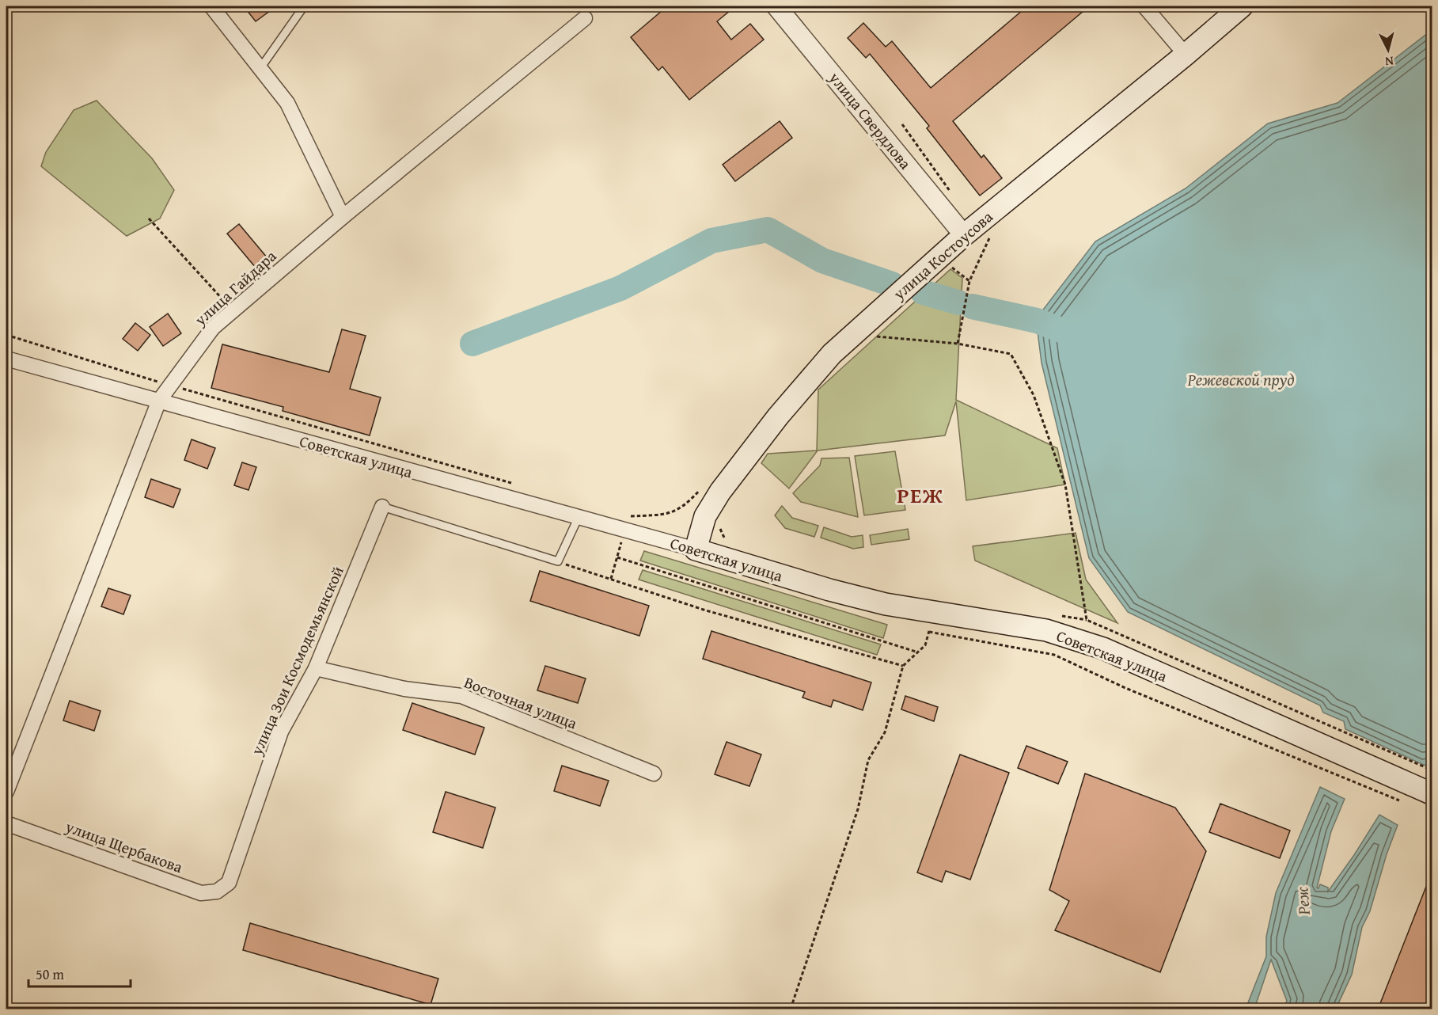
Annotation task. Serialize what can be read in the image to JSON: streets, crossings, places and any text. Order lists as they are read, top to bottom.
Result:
{
  "streets": {
    "main road": ["улица Костоусова", "Советская улица"],
    "street": [
      "улица Свердлова",
      "улица Гайдара",
      "улица Зои Космодемьянской",
      "Восточная улица",
      "улица Щербакова"
    ]
  },
  "crossings": [
    ["улица Свердлова", "улица Костоусова"],
    ["улица Костоусова", "Советская улица"],
    ["улица Гайдара", "Советская улица"],
    ["улица Зои Космодемьянской", "Восточная улица"],
    ["улица Зои Космодемьянской", "улица Щербакова"]
  ],
  "districts": ["РЕЖ"],
  "water": ["Режевской пруд", "Реж"],
  "scale_bar": "50 m",
  "north": "bottom"
}
